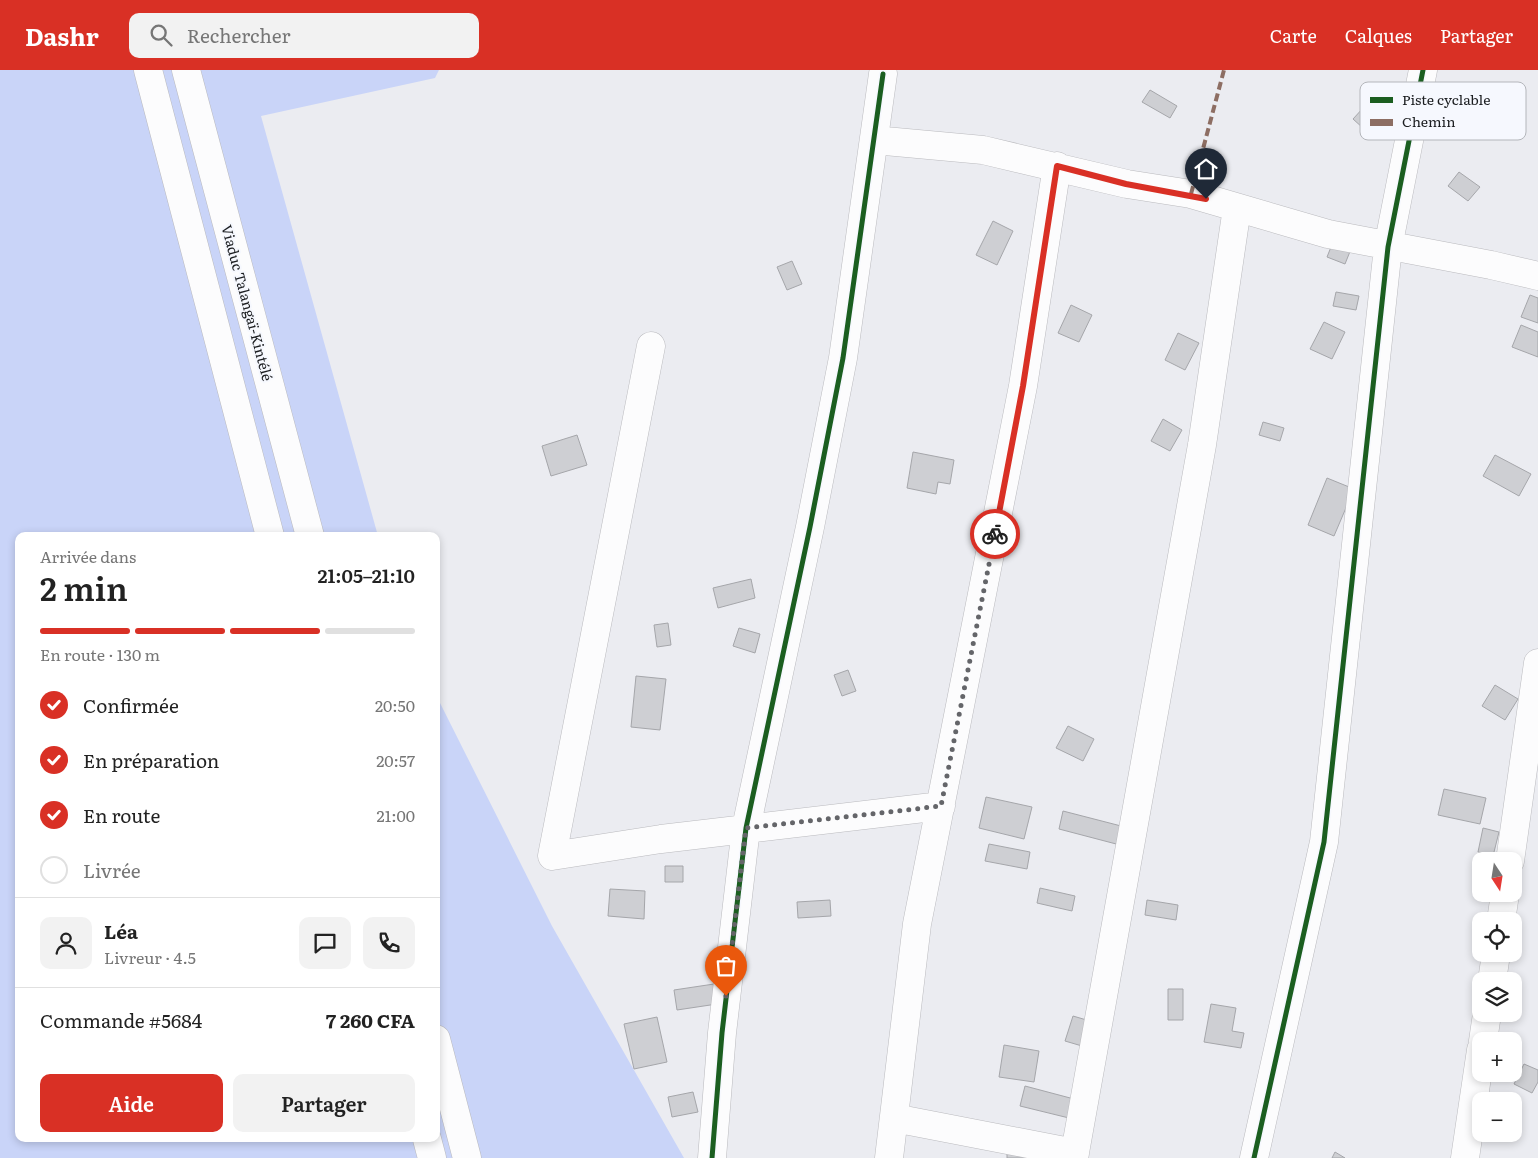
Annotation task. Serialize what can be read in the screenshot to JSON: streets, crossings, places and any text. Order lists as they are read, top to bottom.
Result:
{
  "streets": {
    "main road": ["Viaduc Talangaï-Kintélé"]
  },
  "legend": ["Piste cyclable", "Chemin"],
  "north": "bottom",
  "page": {
    "header": "Dashr",
    "search": "Rechercher",
    "nav": ["Carte", "Calques", "Partager"],
    "heading": ["2 min", "Arrivée dans", "21:05–21:10"],
    "panel": [
      "Léa",
      "Livreur · 4.5",
      "Commande #5684",
      "7 260 CFA"
    ],
    "bar": "En route · 130 m",
    "list": [
      ["Confirmée", "20:50"],
      ["En préparation", "20:57"],
      ["En route", "21:00"],
      "Livrée"
    ],
    "map_buttons": ["+", "−"],
    "buttons": ["Aide", "Partager"]
  }
}
